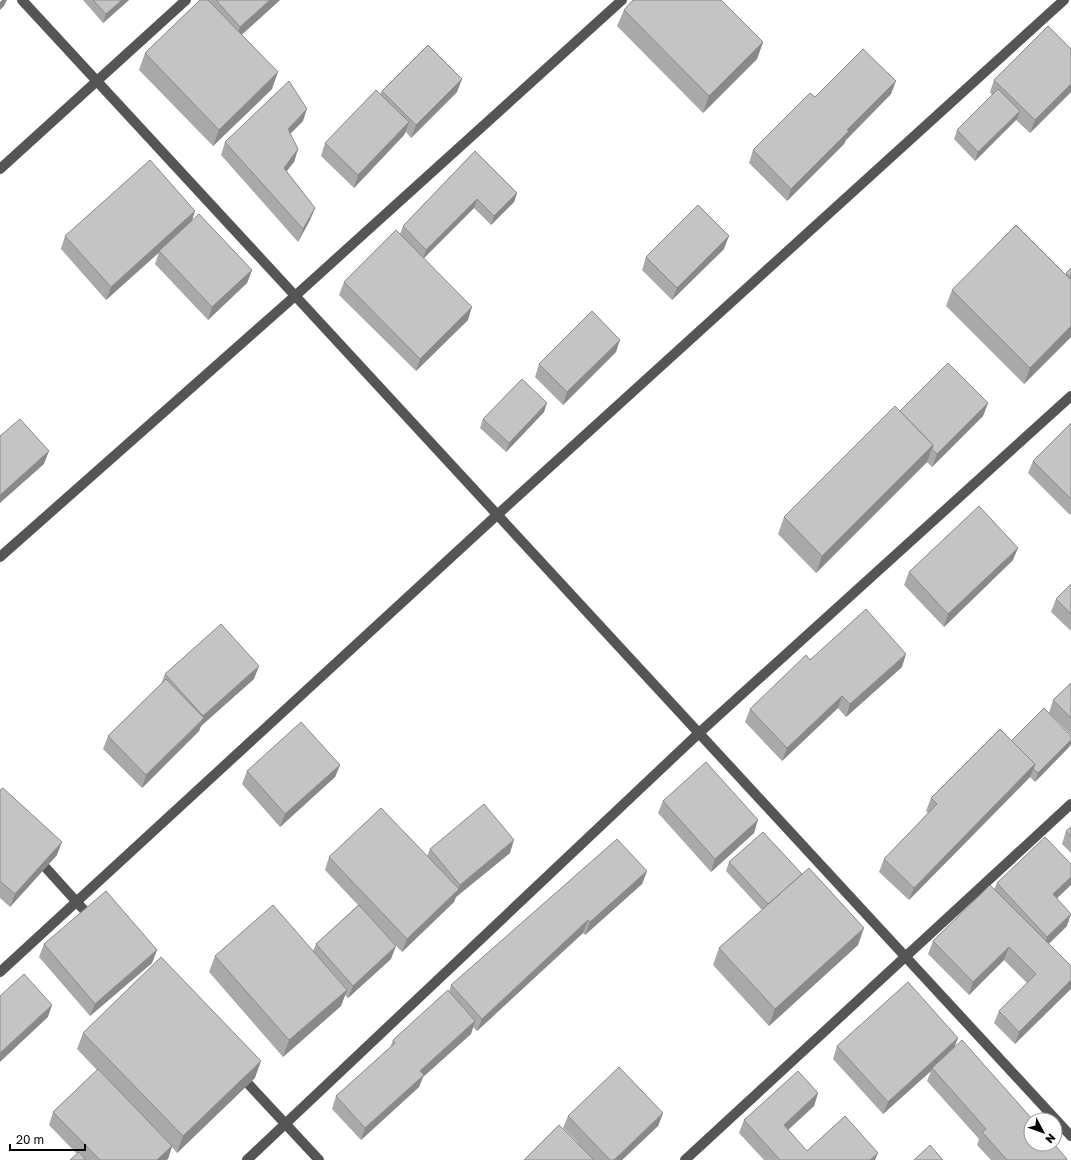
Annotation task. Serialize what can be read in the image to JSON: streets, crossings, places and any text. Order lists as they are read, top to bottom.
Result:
{
  "scale_bar": "20 m",
  "north": "bottom right"
}
